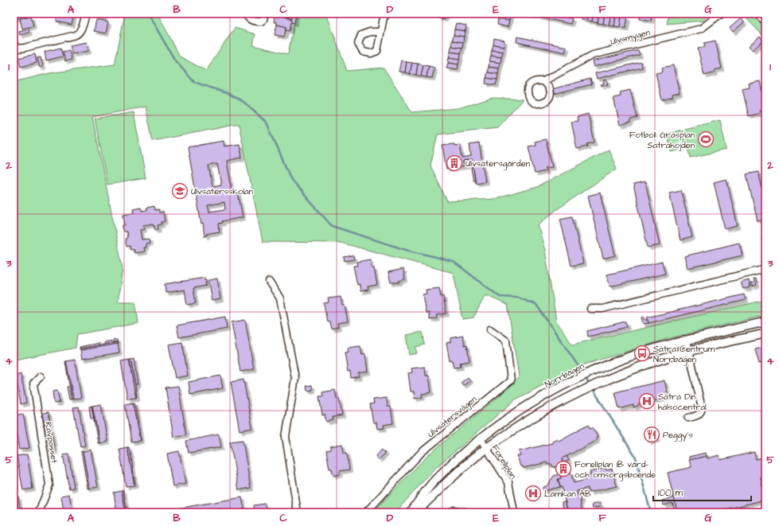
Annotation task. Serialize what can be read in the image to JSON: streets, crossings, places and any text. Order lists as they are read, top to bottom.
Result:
{
  "streets": {
    "street": [
      "Ulvsmygen",
      "Norrbågen",
      "Ulvsätersvägen",
      "Rävpasset",
      "Forellplan"
    ]
  },
  "crossings": [
    ["Norrbågen", "Forellplan"]
  ],
  "places": {
    "sports": ["Fotboll Gräsplan Sätrahöjden"],
    "building": ["Ulvsätersgården", "Forellplan 1B vård- och omsorgsboende"],
    "school or university": ["Ulvsätersskolan"],
    "bus stop": ["Sätra Centrum Norrbågen"],
    "hospital": ["Sätra Din hälsocentral", "Lamkan AB"],
    "restaurant": ["Peggy's"]
  },
  "scale_bar": "100 m",
  "grid": {
    "columns": [
      "A",
      "B",
      "C",
      "D",
      "E",
      "F",
      "G"
    ],
    "rows": [
      "1",
      "2",
      "3",
      "4",
      "5"
    ]
  }
}
